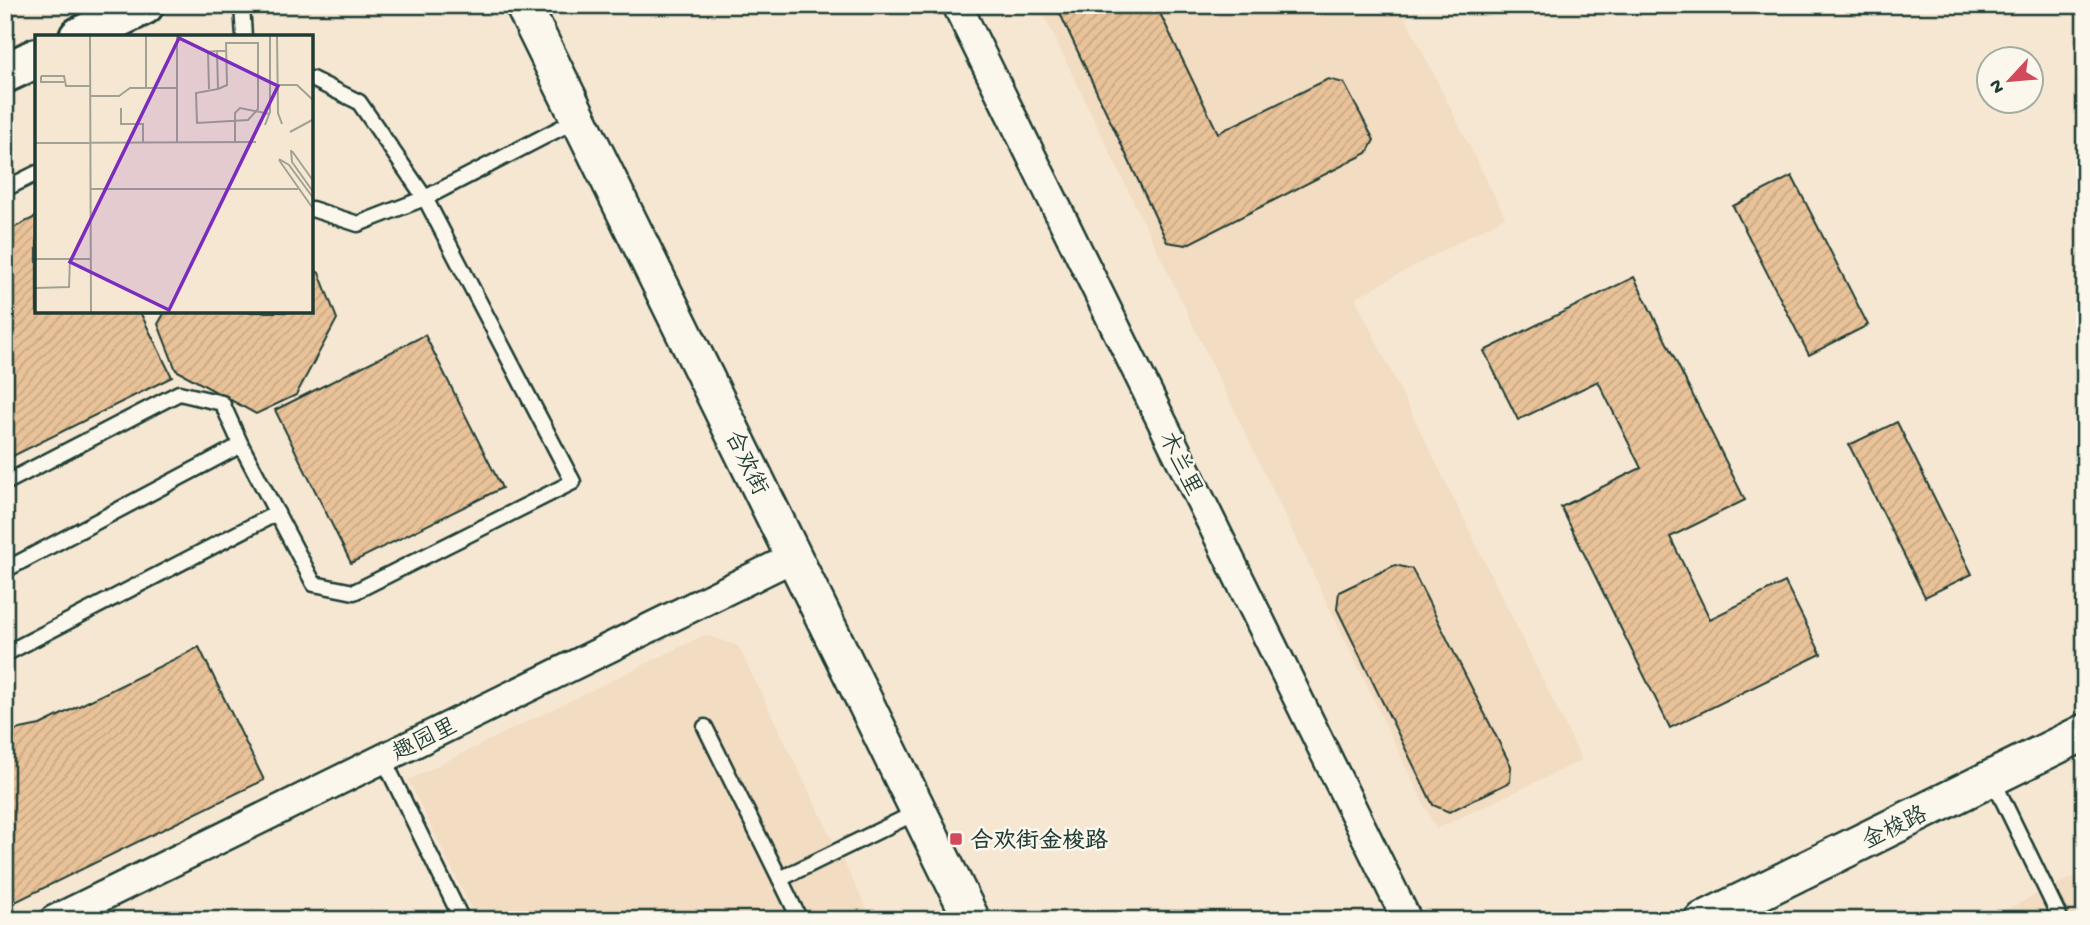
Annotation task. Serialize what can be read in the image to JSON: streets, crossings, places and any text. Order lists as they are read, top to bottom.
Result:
{
  "streets": {
    "street": [
      "合欢街",
      "木兰里",
      "趣园里",
      "金梭路"
    ]
  },
  "crossings": [
    ["合欢街", "趣园里"]
  ],
  "places": {
    "transit": ["合欢街金梭路"]
  },
  "north": "bottom left"
}
